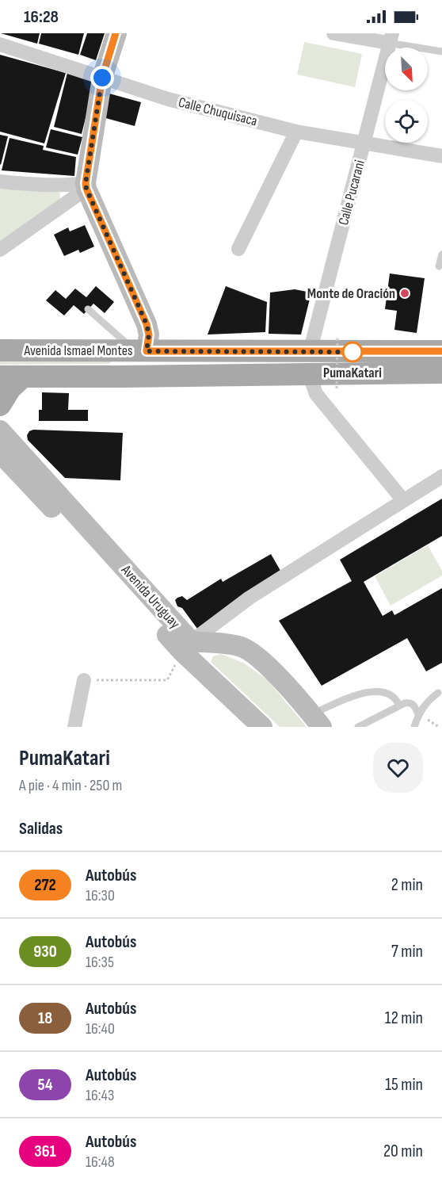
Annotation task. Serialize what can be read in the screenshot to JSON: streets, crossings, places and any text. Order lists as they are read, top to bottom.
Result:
{
  "streets": {
    "main road": ["Avenida Ismael Montes"],
    "street": ["Calle Chuquisaca", "Calle Pucarani", "Avenida Uruguay"]
  },
  "crossings": [
    ["Calle Chuquisaca", "Calle Pucarani"],
    ["Calle Pucarani", "Avenida Ismael Montes"]
  ],
  "places": ["Monte de Oración", "PumaKatari"],
  "lines": ["bus line 272"],
  "north": "bottom right",
  "page": {
    "status": "16:28",
    "heading": [
      ["PumaKatari", "A pie · 4 min · 250 m"],
      "Salidas"
    ],
    "list": [
      {
        "mark": "272",
        "name": "Autobús",
        "note": "16:30",
        "value": "2 min"
      },
      {
        "mark": "930",
        "name": "Autobús",
        "note": "16:35",
        "value": "7 min"
      },
      {
        "mark": "18",
        "name": "Autobús",
        "note": "16:40",
        "value": "12 min"
      },
      {
        "mark": "54",
        "name": "Autobús",
        "note": "16:43",
        "value": "15 min"
      },
      {
        "mark": "361",
        "name": "Autobús",
        "note": "16:48",
        "value": "20 min"
      }
    ]
  }
}
